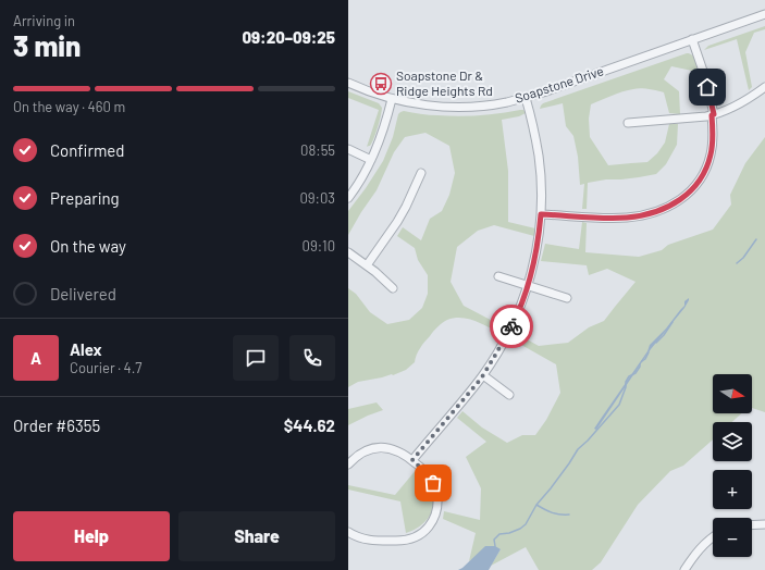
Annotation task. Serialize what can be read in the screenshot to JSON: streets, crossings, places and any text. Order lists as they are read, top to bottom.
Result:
{
  "streets": {
    "street": ["Soapstone Drive"]
  },
  "places": {
    "bus stop": ["Soapstone Dr & Ridge Heights Rd"]
  },
  "north": "right",
  "page": {
    "heading": ["3 min", "Arriving in", "09:20–09:25"],
    "panel": [
      "Alex",
      "Courier · 4.7",
      "Order #6355",
      "$44.62"
    ],
    "bar": "On the way · 460 m",
    "list": [
      ["Confirmed", "08:55"],
      ["Preparing", "09:03"],
      ["On the way", "09:10"],
      "Delivered"
    ],
    "round": "A",
    "map_buttons": ["+", "−"],
    "buttons": ["Help", "Share"]
  }
}
